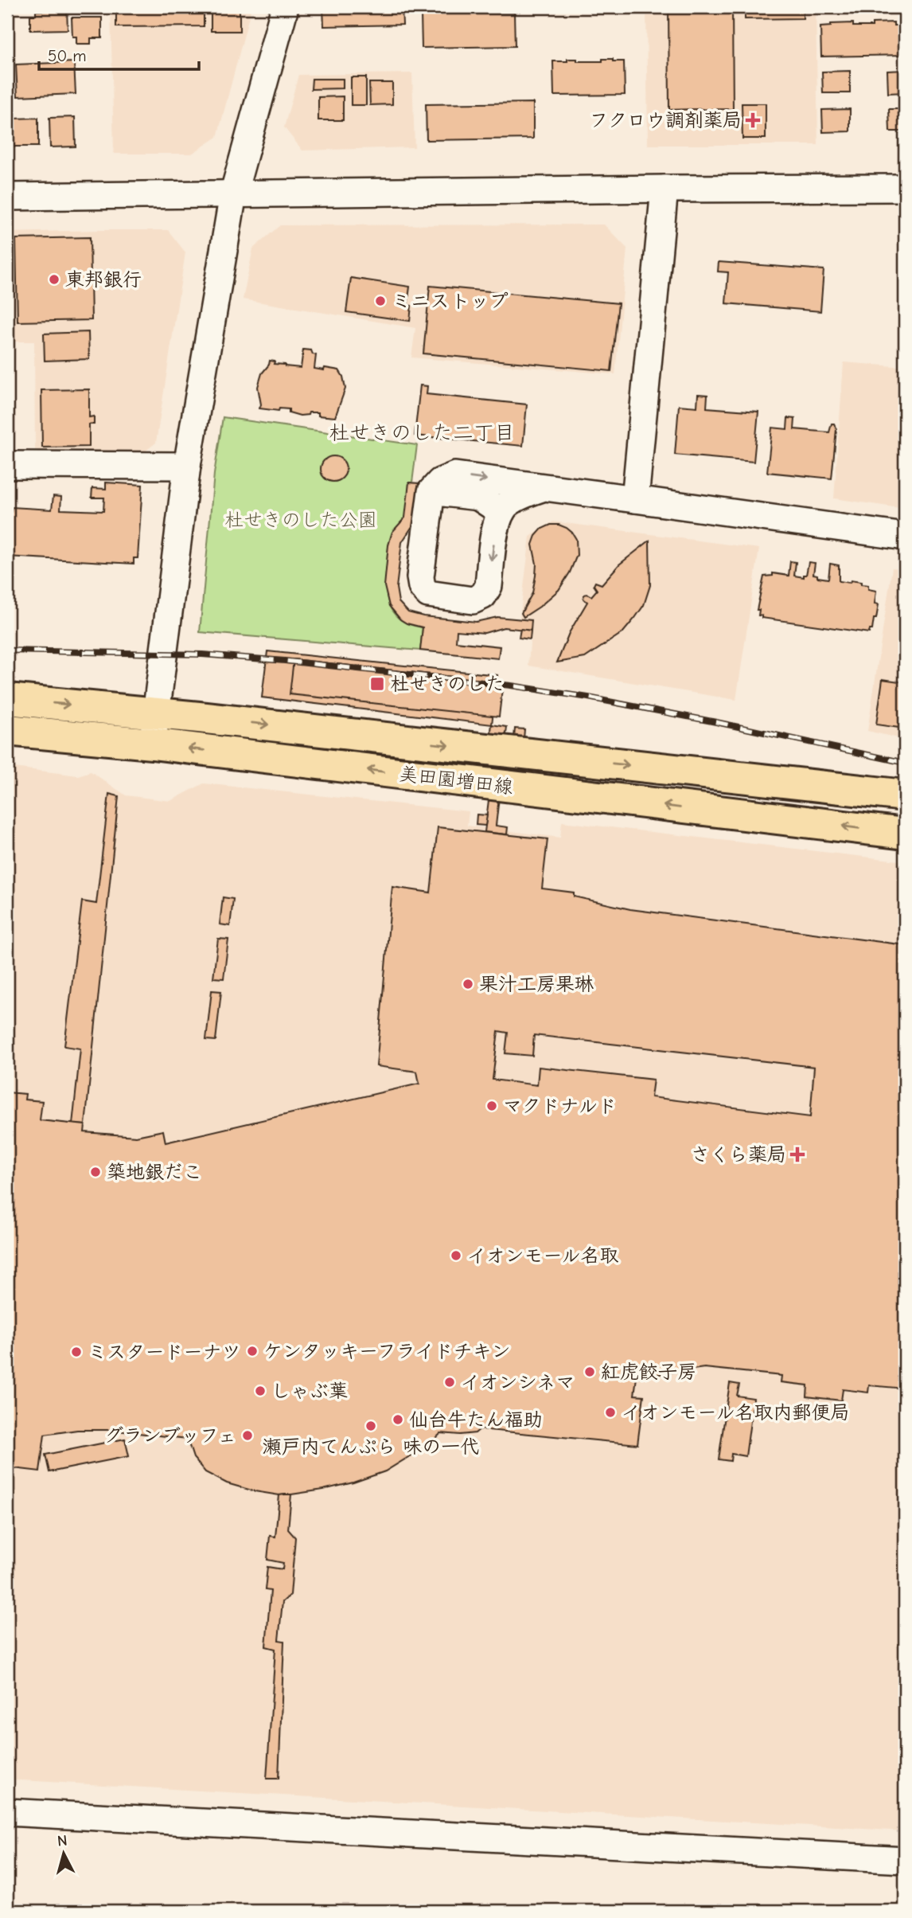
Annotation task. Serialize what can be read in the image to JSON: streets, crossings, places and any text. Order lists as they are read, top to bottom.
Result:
{
  "streets": {
    "main road": ["美田園増田線"]
  },
  "districts": ["杜せきのした二丁目"],
  "parks": ["杜せきのした公園"],
  "places": {
    "health": ["フクロウ調剤薬局", "さくら薬局"],
    "other": [
      "東邦銀行",
      "ミニストップ",
      "果汁工房果琳",
      "マクドナルド",
      "築地銀だこ",
      "イオンモール名取",
      "ケンタッキーフライドチキン",
      "ミスタードーナツ",
      "紅虎餃子房",
      "イオンシネマ",
      "しゃぶ葉",
      "イオンモール名取内郵便局",
      "仙台牛たん福助",
      "瀬戸内てんぷら 味の一代",
      "グランブッフェ"
    ],
    "transit": ["杜せきのした"]
  },
  "scale_bar": "50 m",
  "north": "top"
}
